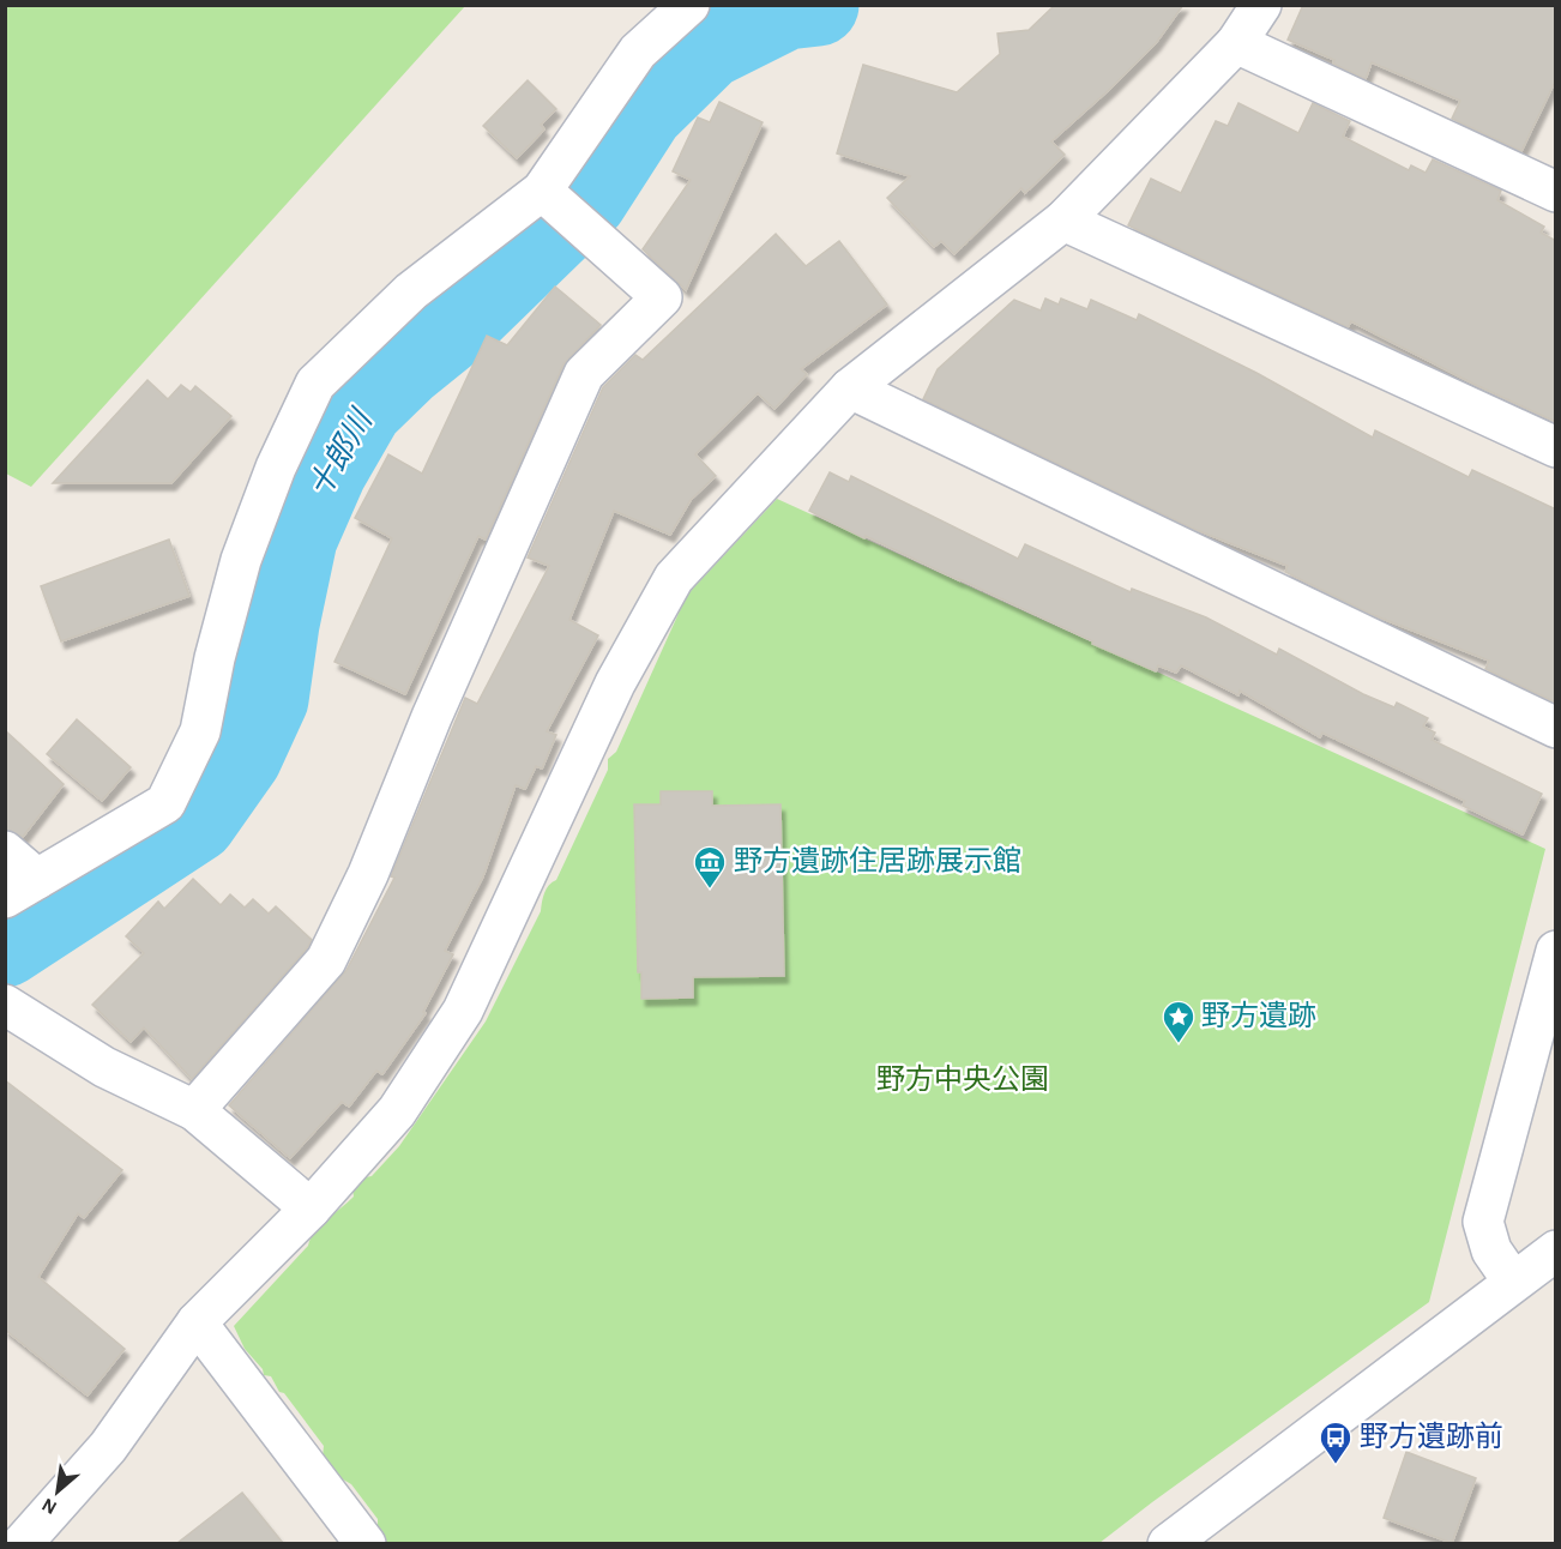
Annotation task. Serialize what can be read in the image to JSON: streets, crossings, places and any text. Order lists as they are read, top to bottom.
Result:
{
  "water": ["十郎川"],
  "parks": ["野方中央公園"],
  "places": {
    "museum": ["野方遺跡住居跡展示館"],
    "place": ["野方遺跡"],
    "bus stop": ["野方遺跡前"]
  },
  "north": "bottom left"
}
